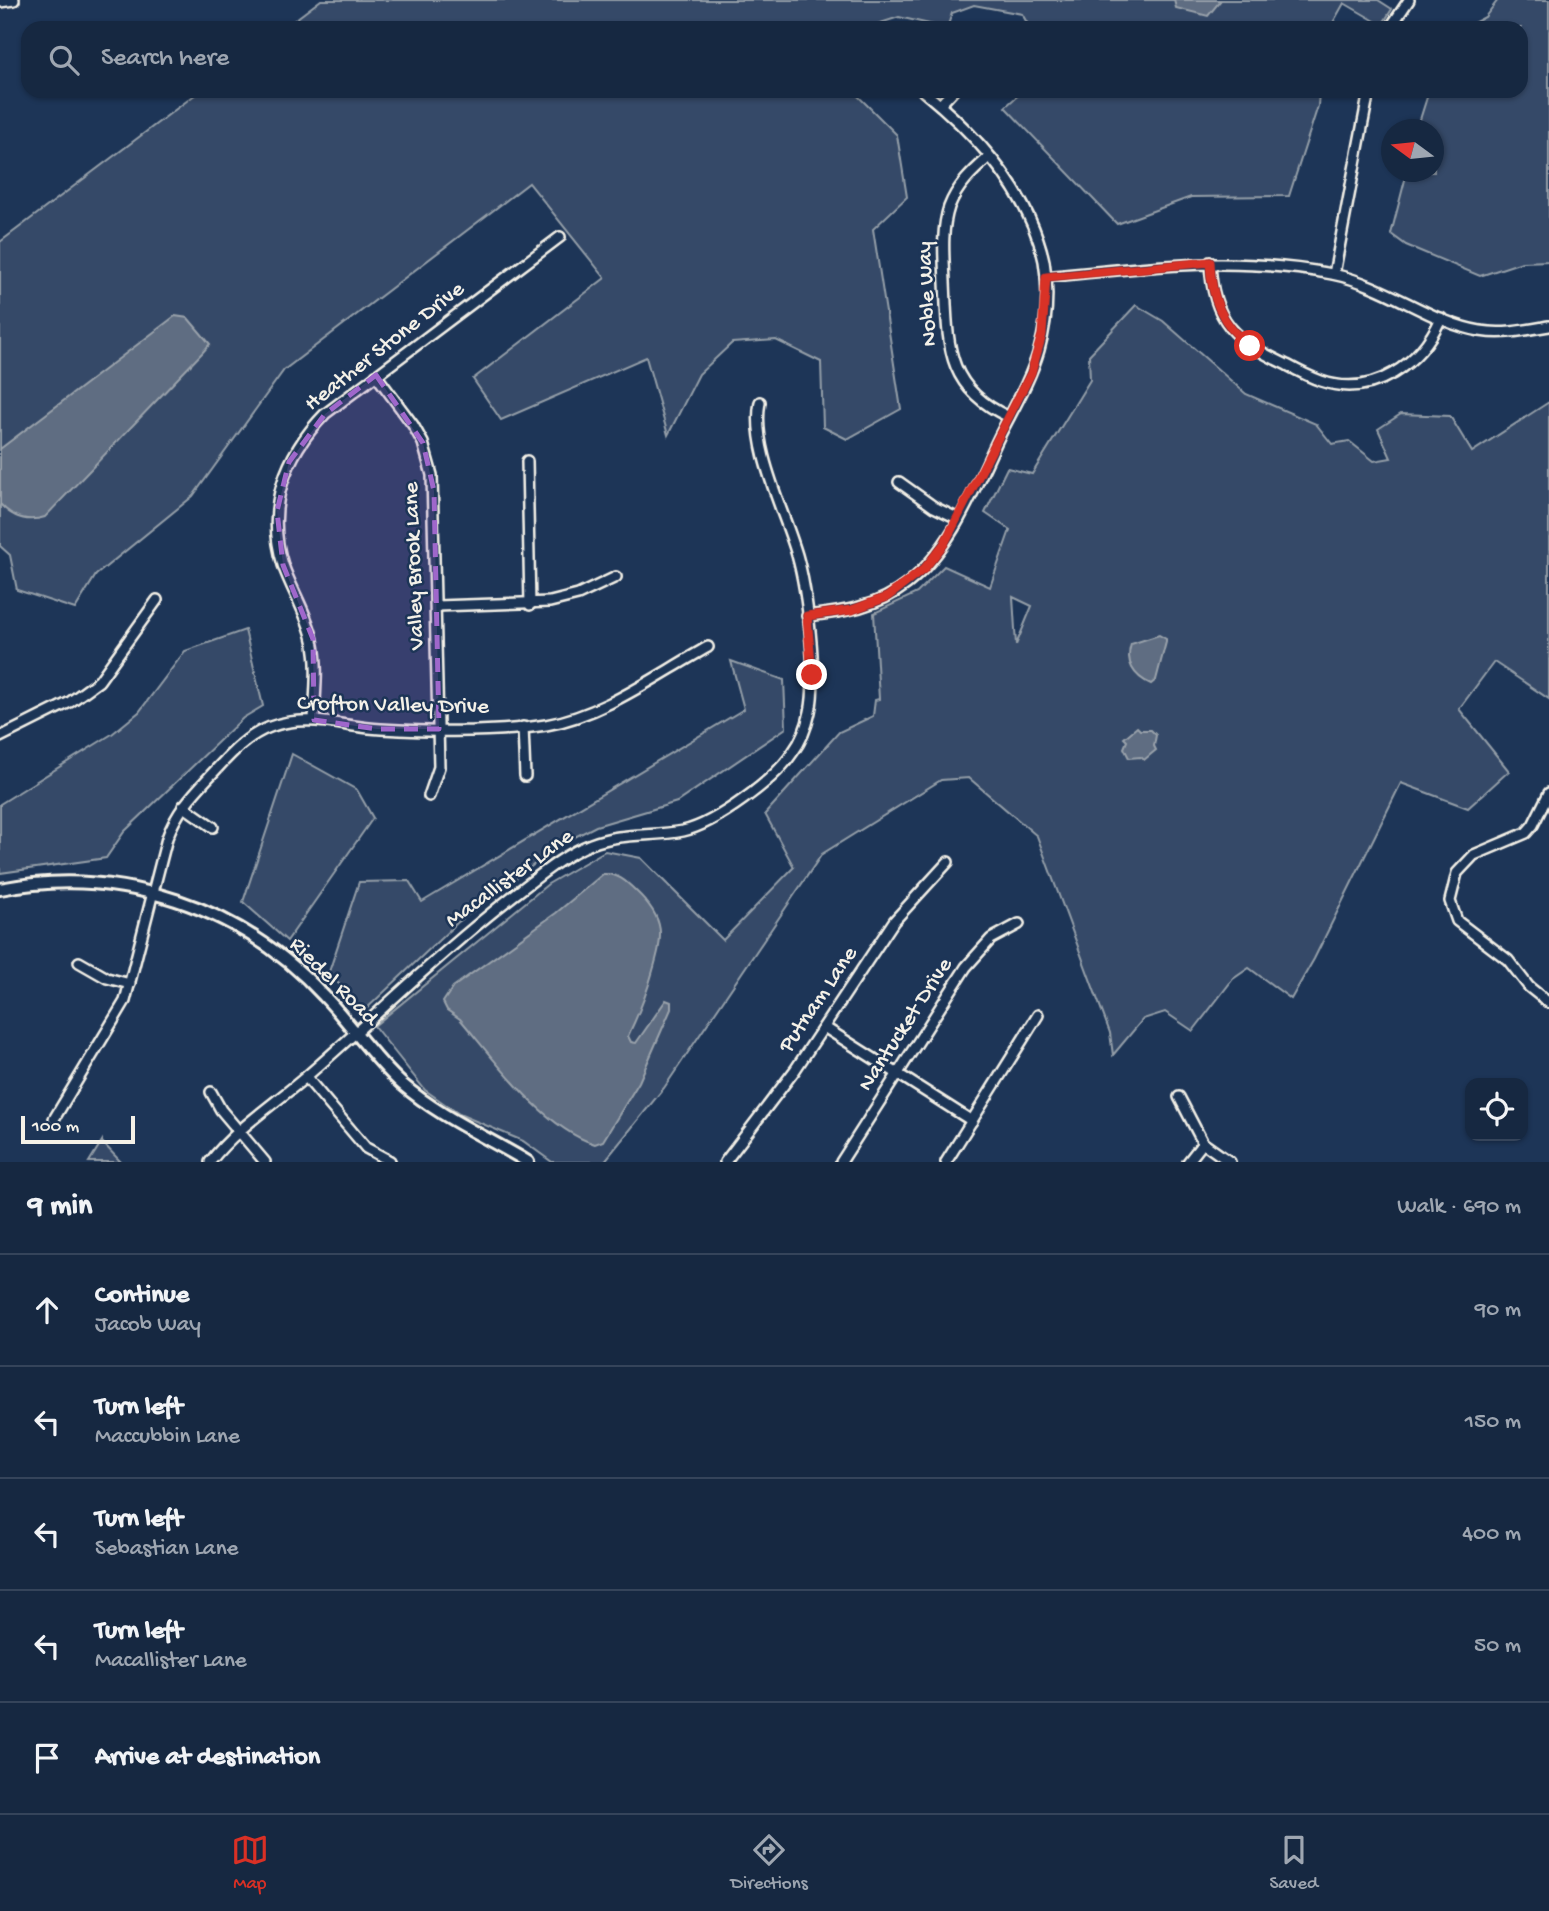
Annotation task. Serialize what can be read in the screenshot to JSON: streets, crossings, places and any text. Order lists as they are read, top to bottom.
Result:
{
  "streets": {
    "street": [
      "Noble Way",
      "Heather Stone Drive",
      "Valley Brook Lane",
      "Crofton Valley Drive",
      "Macallister Lane",
      "Riedel Road",
      "Putnam Lane",
      "Nantucket Drive"
    ]
  },
  "crossings": [
    ["Heather Stone Drive", "Valley Brook Lane"],
    ["Heather Stone Drive", "Crofton Valley Drive"],
    ["Valley Brook Lane", "Crofton Valley Drive"],
    ["Crofton Valley Drive", "Riedel Road"],
    ["Macallister Lane", "Riedel Road"]
  ],
  "scale_bar": "100 m",
  "north": "left",
  "page": {
    "search": "Search here",
    "scale": "100 m",
    "heading": ["9 min", "Walk · 690 m"],
    "list": [
      ["Continue", "Jacob Way", "90 m"],
      ["Turn left", "Maccubbin Lane", "150 m"],
      ["Turn left", "Sebastian Lane", "400 m"],
      ["Turn left", "Macallister Lane", "50 m"],
      "Arrive at destination"
    ],
    "nav": ["Map", "Directions", "Saved"]
  }
}
